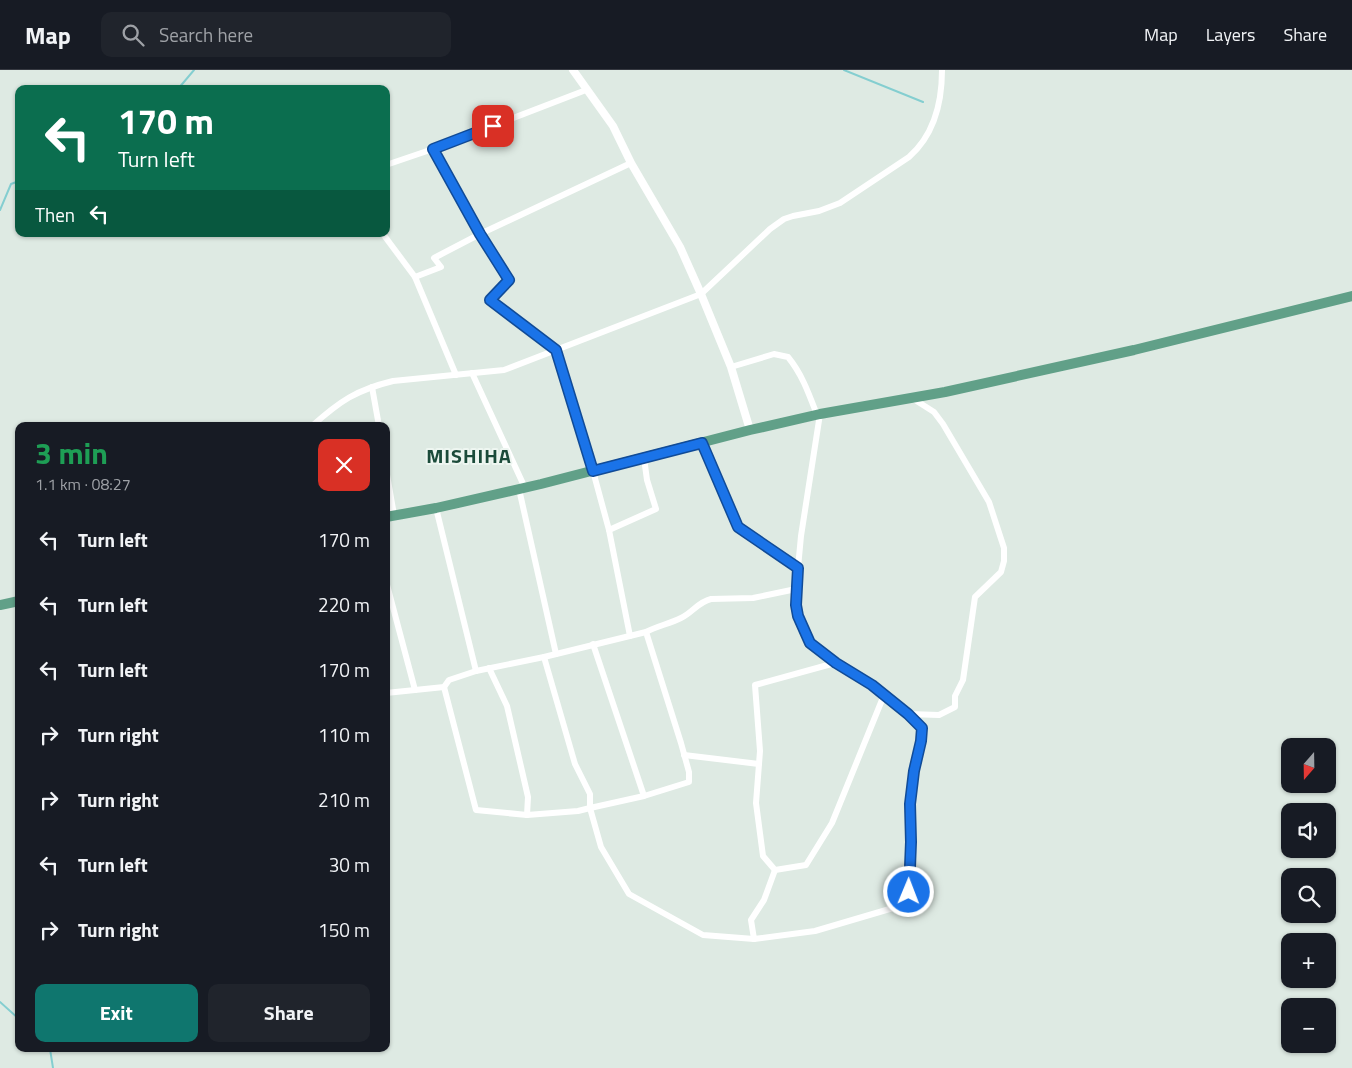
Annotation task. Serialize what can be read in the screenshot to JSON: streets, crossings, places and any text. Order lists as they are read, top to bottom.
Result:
{
  "districts": ["MISHIHA"],
  "north": "bottom",
  "page": {
    "header": "Map",
    "search": "Search here",
    "nav": ["Map", "Layers", "Share"],
    "turn": ["170 m", "Turn left"],
    "then": "Then",
    "heading": ["3 min", "1.1 km · 08:27"],
    "list": [
      {
        "name": "Turn left",
        "value": "170 m"
      },
      {
        "name": "Turn left",
        "value": "220 m"
      },
      {
        "name": "Turn left",
        "value": "170 m"
      },
      {
        "name": "Turn right",
        "value": "110 m"
      },
      {
        "name": "Turn right",
        "value": "210 m"
      },
      {
        "name": "Turn left",
        "value": "30 m"
      },
      {
        "name": "Turn right",
        "value": "150 m"
      }
    ],
    "map_buttons": ["+", "−"],
    "buttons": ["Exit", "Share"]
  }
}
